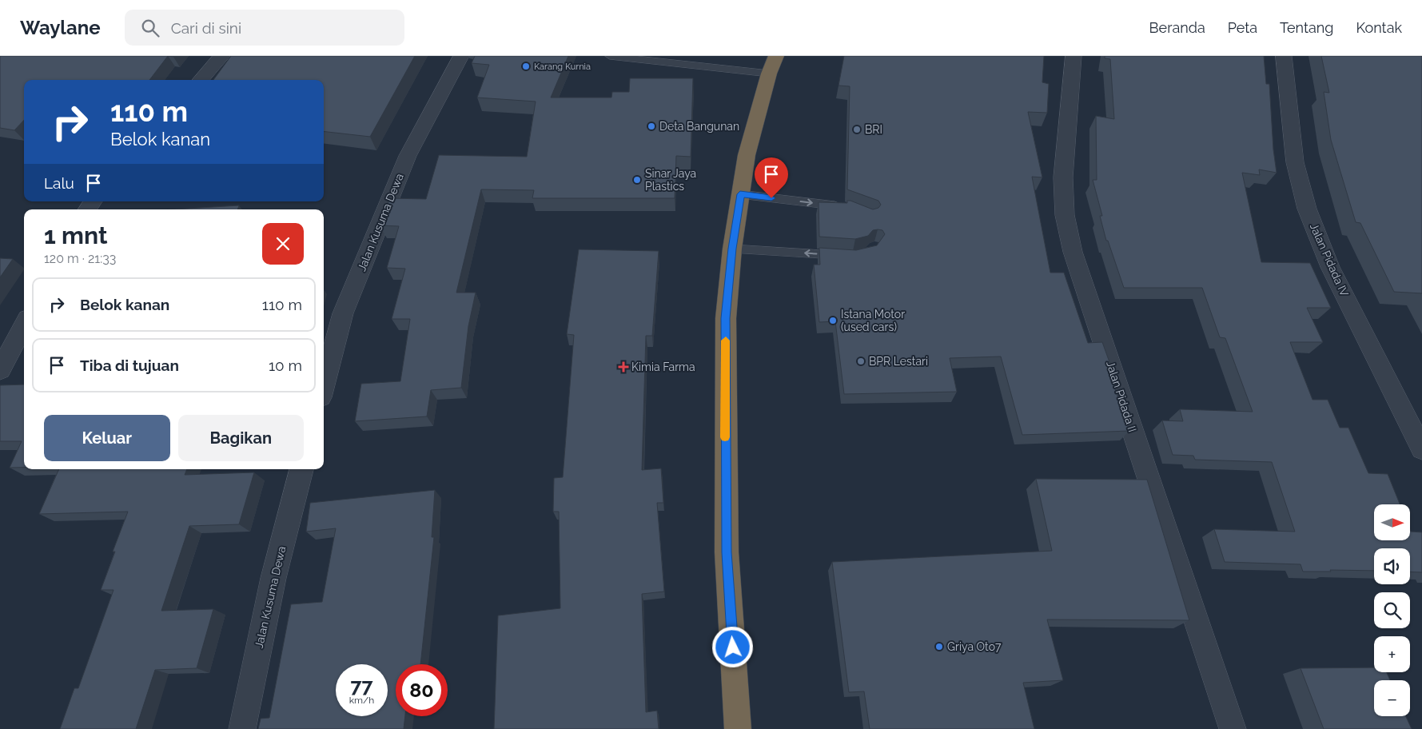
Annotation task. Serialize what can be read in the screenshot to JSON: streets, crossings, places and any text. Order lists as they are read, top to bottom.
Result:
{
  "streets": {
    "street": ["Jalan Kusuma Dewa", "Jalan Pidada IV", "Jalan Pidada II"]
  },
  "places": {
    "other": [
      "Karang Kurnia",
      "Deta Bangunan",
      "BRI",
      "Sinar Jaya Plastics",
      "Istana Motor (used cars)",
      "BPR Lestari",
      "Griya Oto7"
    ],
    "health": ["Kimia Farma"]
  },
  "north": "right",
  "page": {
    "header": "Waylane",
    "search": "Cari di sini",
    "nav": [
      "Beranda",
      "Peta",
      "Tentang",
      "Kontak"
    ],
    "turn": ["110 m", "Belok kanan"],
    "then": "Lalu",
    "heading": ["1 mnt", "120 m · 21:33"],
    "list": [
      {
        "name": "Belok kanan",
        "value": "110 m"
      },
      {
        "name": "Tiba di tujuan",
        "value": "10 m"
      }
    ],
    "buttons": ["Keluar", "Bagikan"],
    "map_buttons": ["+", "−"],
    "speed": "77 km/h",
    "limit": "80"
  }
}
